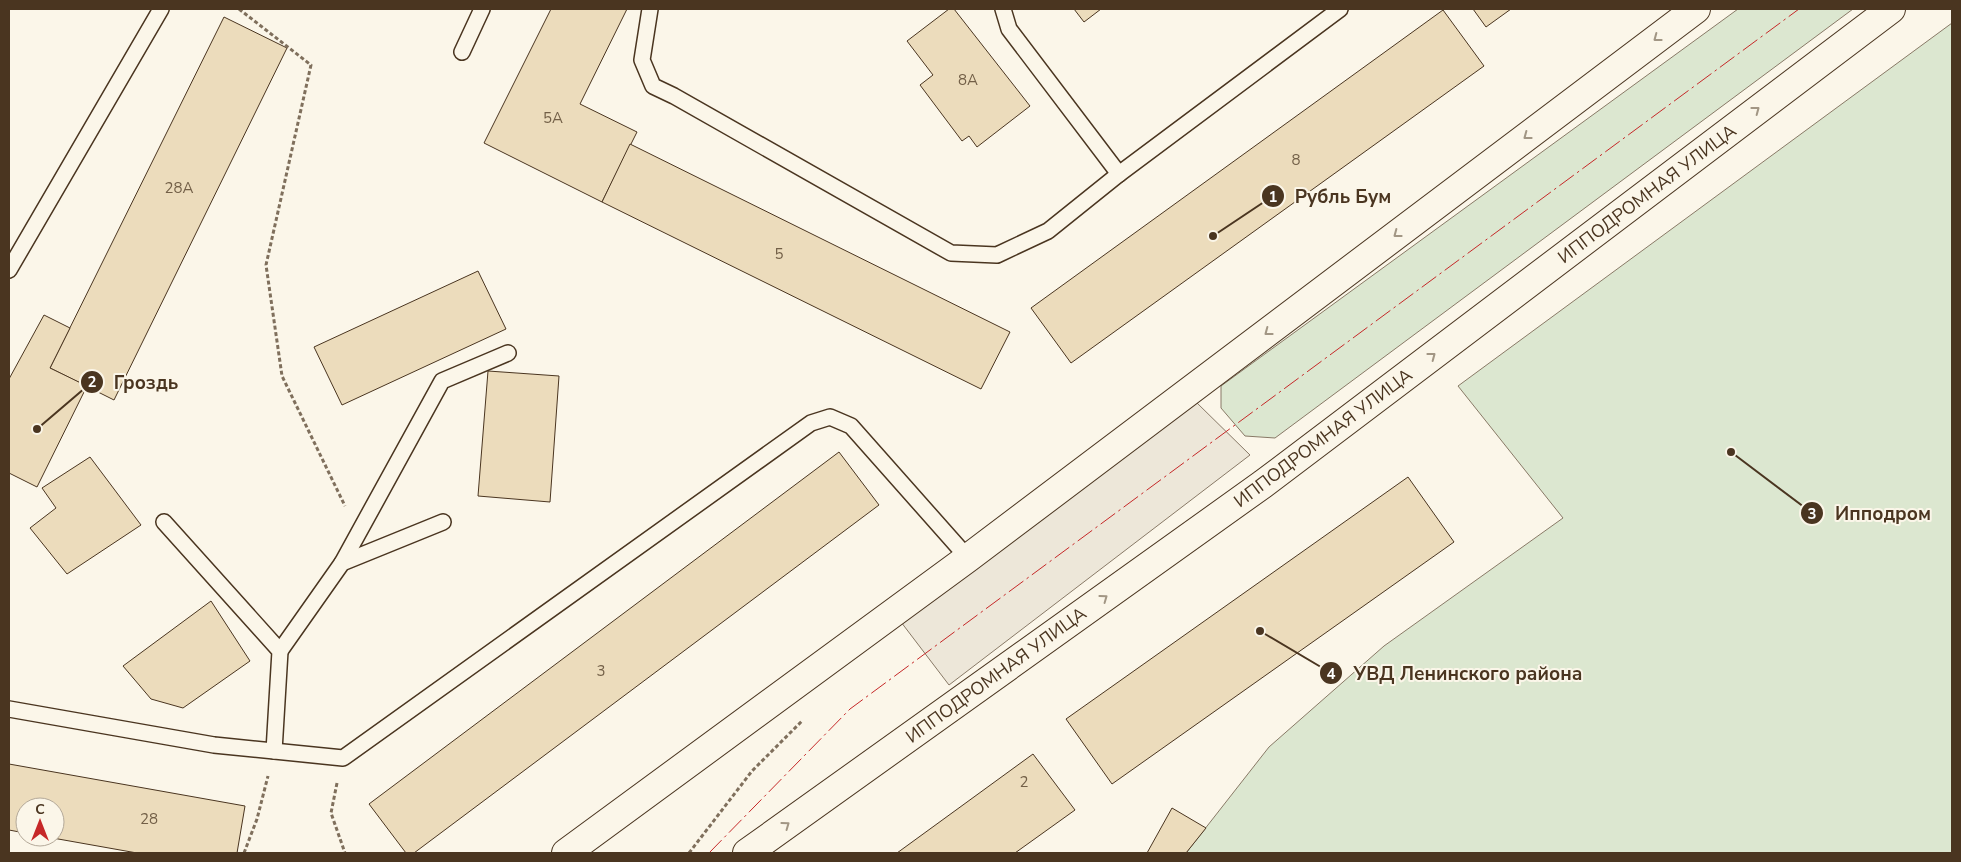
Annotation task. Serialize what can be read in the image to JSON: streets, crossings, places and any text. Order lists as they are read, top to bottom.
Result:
{
  "streets": {
    "street": ["ИППОДРОМНАЯ УЛИЦА"]
  },
  "places": [
    "Рубль Бум",
    "Гроздь",
    "Ипподром",
    "УВД Ленинского района"
  ],
  "house_numbers": [
    "8А",
    "5А",
    "8",
    "28А",
    "5",
    "3",
    "2",
    "28"
  ],
  "north": "top"
}
